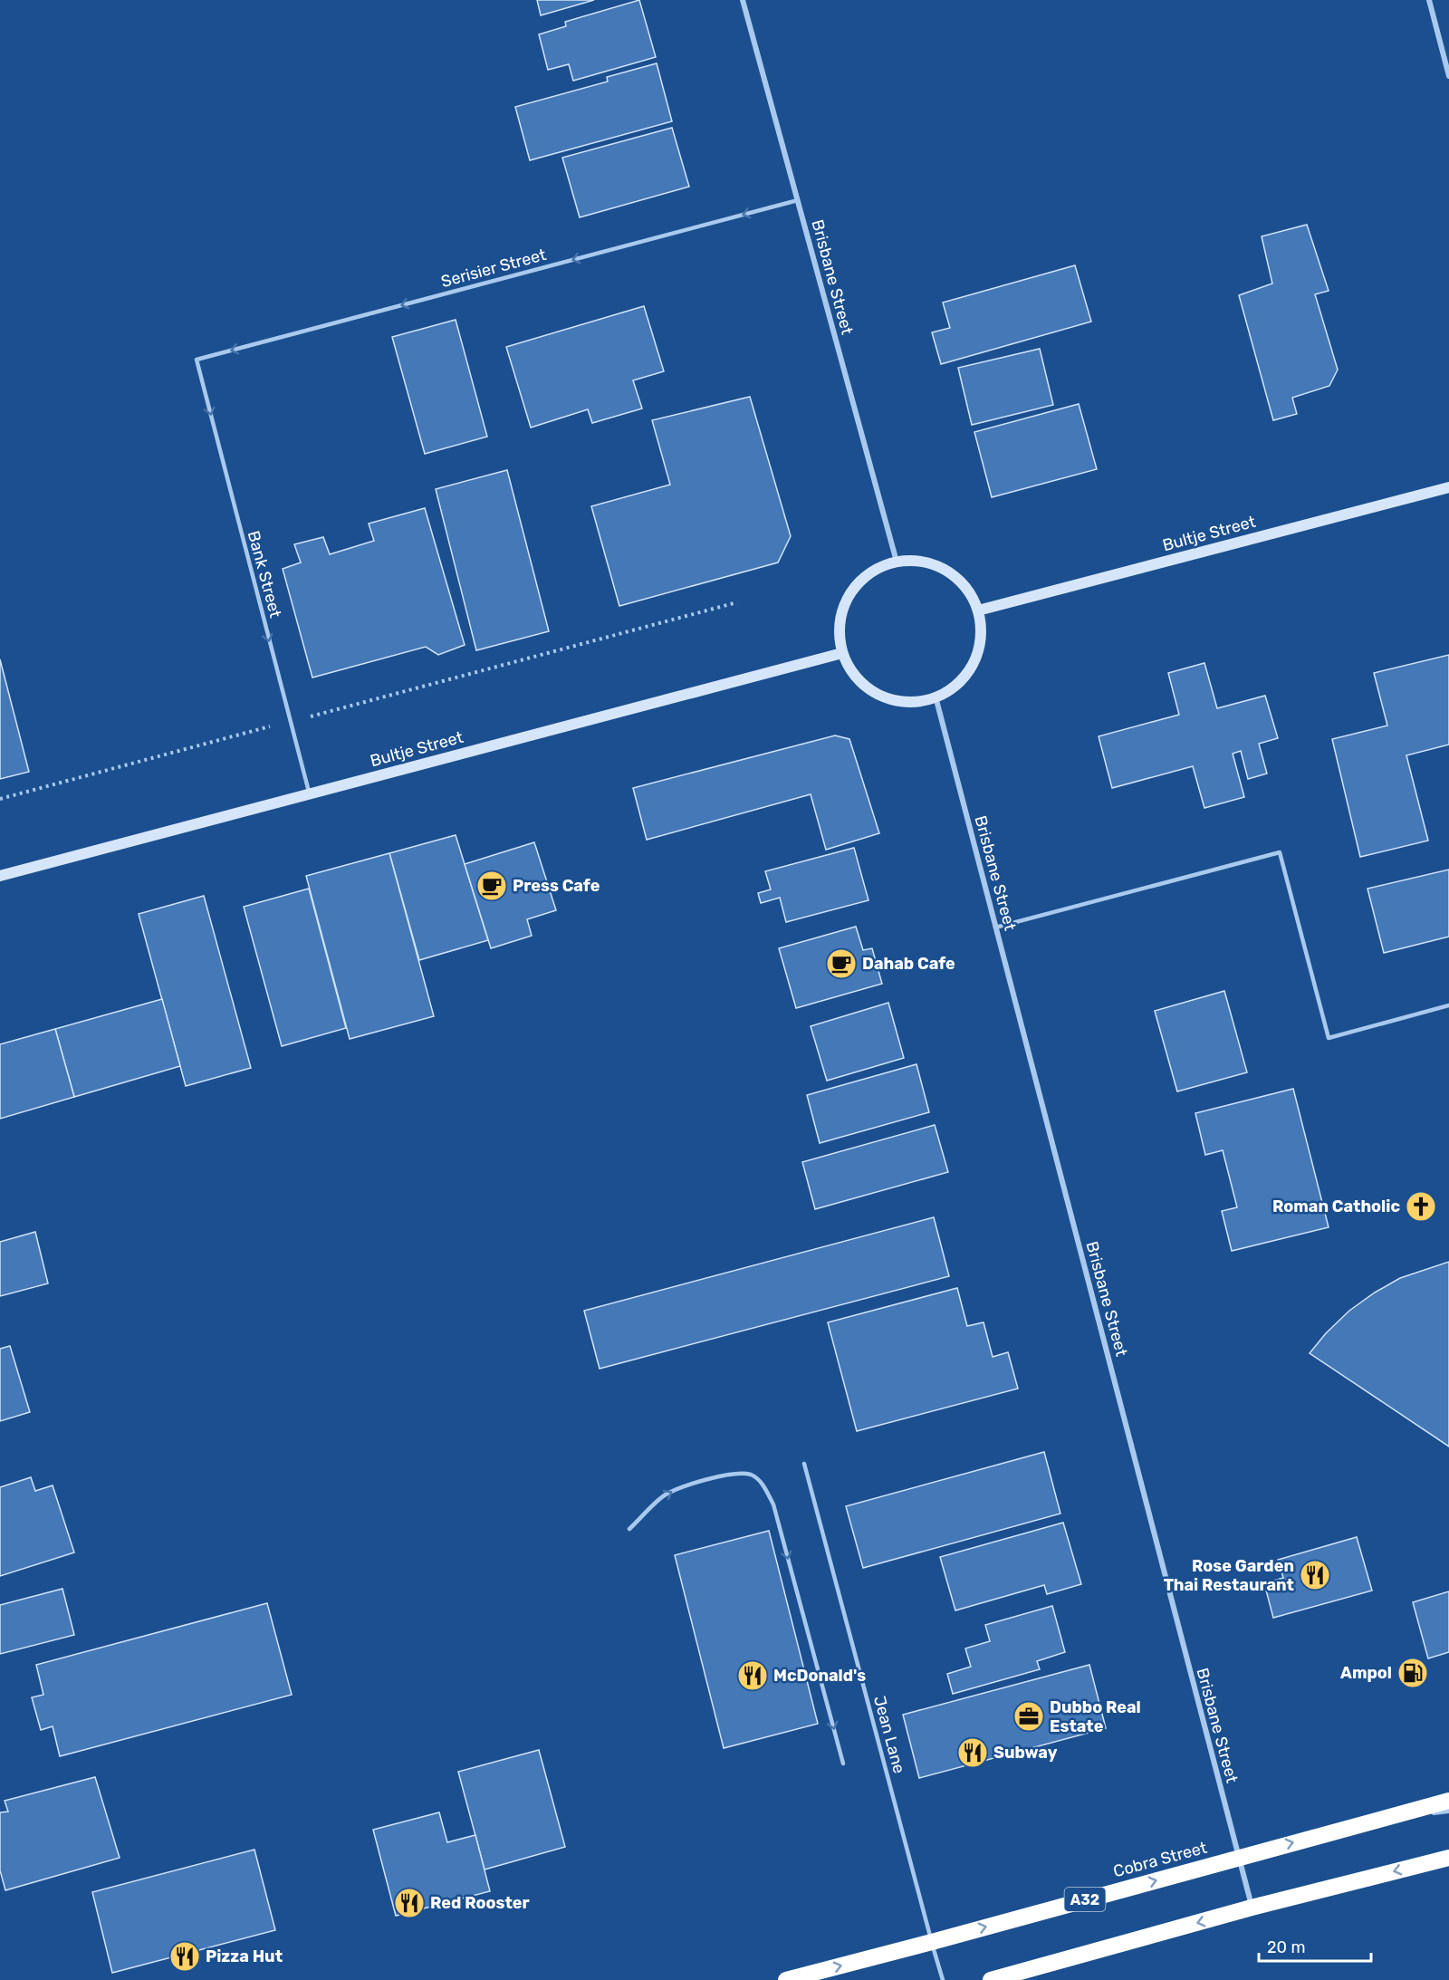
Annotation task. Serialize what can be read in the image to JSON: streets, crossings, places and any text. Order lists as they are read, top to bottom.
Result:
{
  "streets": {
    "highway": ["Cobra Street", "A32"],
    "street": ["Brisbane Street", "Bultje Street"],
    "lane": ["Serisier Street", "Bank Street", "Jean Lane"]
  },
  "crossings": [
    ["Serisier Street", "Brisbane Street"],
    ["Serisier Street", "Bank Street"],
    ["Brisbane Street", "Bultje Street"],
    ["Brisbane Street", "Cobra Street"],
    ["Bultje Street", "Bank Street"],
    ["Jean Lane", "Cobra Street"]
  ],
  "one_way": ["Serisier Street", "Bank Street"],
  "places": {
    "cafe": ["Press Cafe", "Dahab Cafe"],
    "church": ["Roman Catholic"],
    "restaurant": [
      "Rose Garden Thai Restaurant",
      "McDonald's",
      "Subway",
      "Red Rooster",
      "Pizza Hut"
    ],
    "fuel station": ["Ampol"],
    "office": ["Dubbo Real Estate"]
  },
  "scale_bar": "20 m"
}
